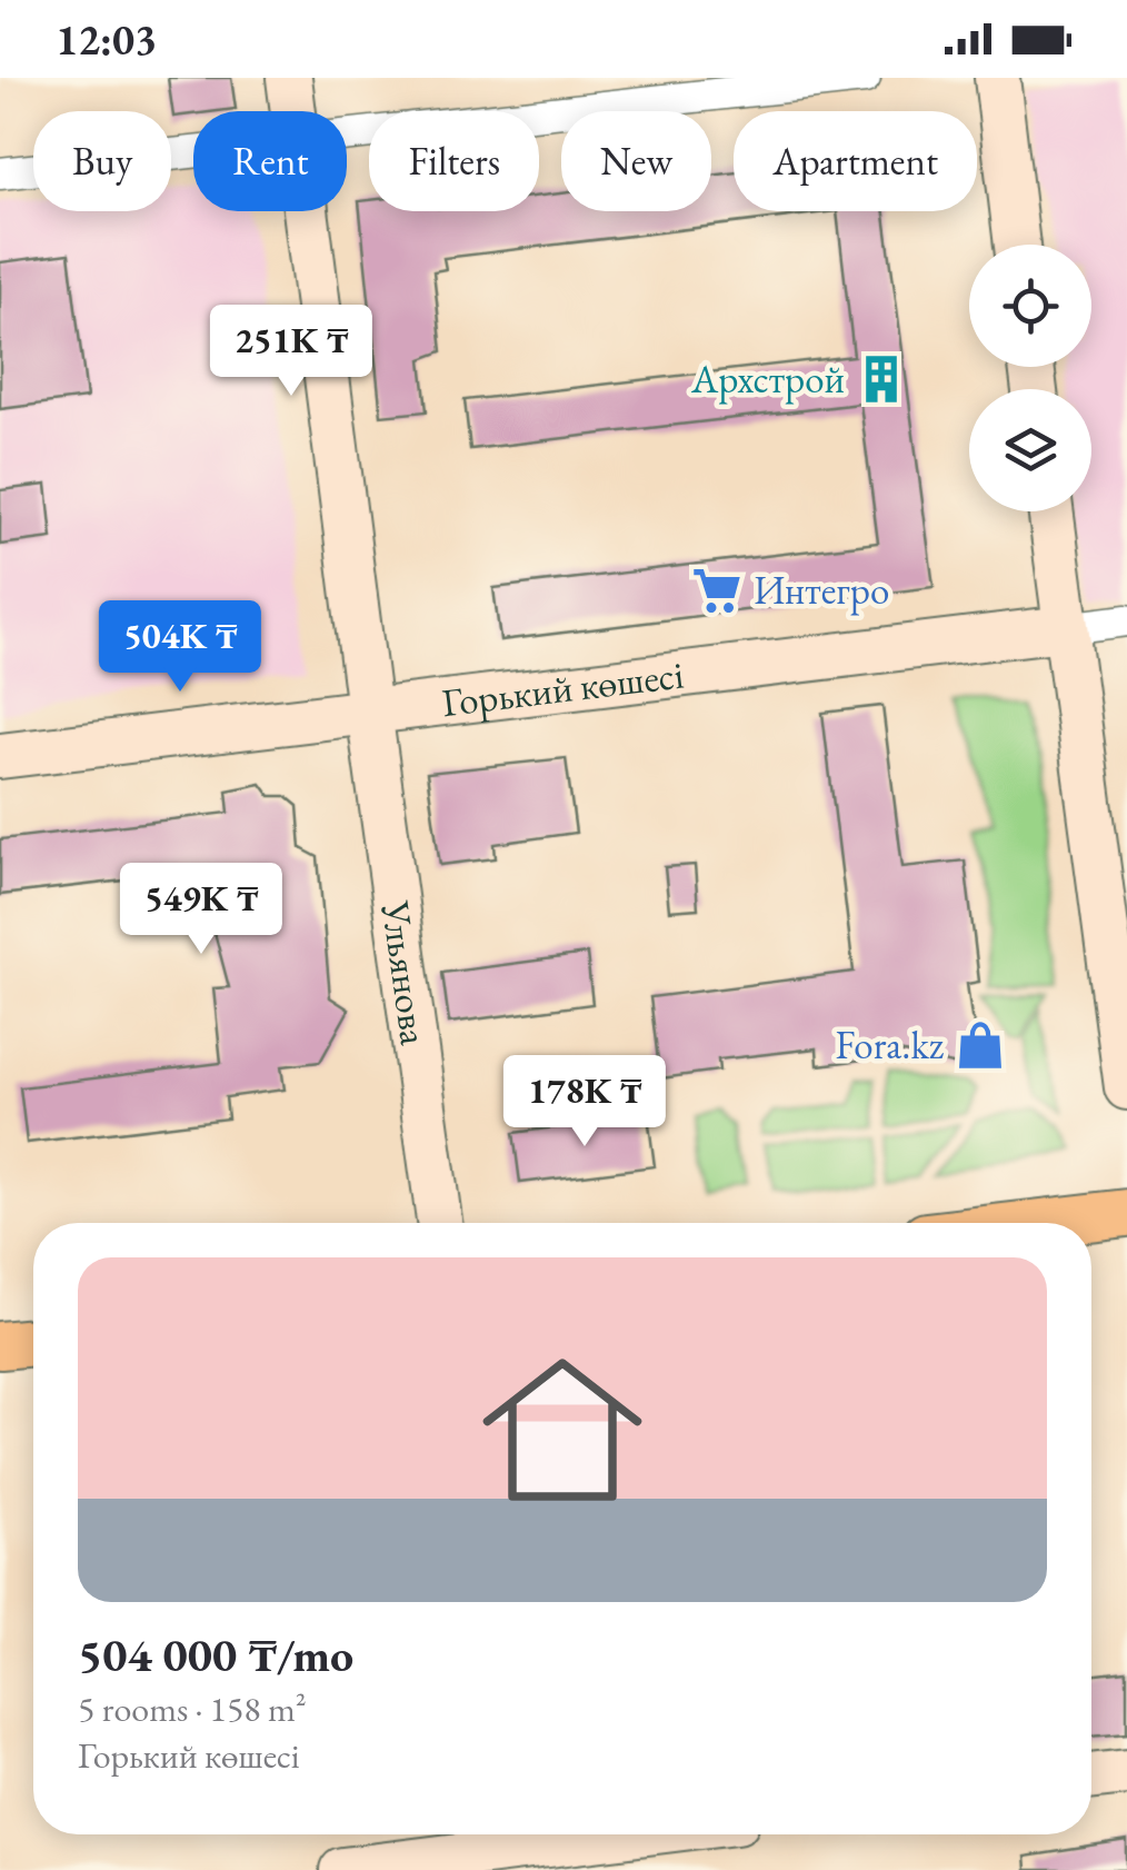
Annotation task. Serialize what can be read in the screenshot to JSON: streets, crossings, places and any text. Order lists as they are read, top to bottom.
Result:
{
  "streets": {
    "main road": ["Горький көшесі", "Ульянова"]
  },
  "crossings": [
    ["Горький көшесі", "Ульянова"]
  ],
  "places": {
    "building": ["Архстрой"],
    "supermarket": ["Интегро"],
    "shop": ["Fora.kz"]
  },
  "page": {
    "status": "12:03",
    "chip": [
      "Buy",
      "Rent",
      "Filters",
      "New",
      "Apartment"
    ],
    "price": [
      "251K ₸",
      "504K ₸",
      "549K ₸",
      "178K ₸"
    ],
    "list": [
      {
        "name": "504 000 ₸/mo",
        "note": "5 rooms · 158 m² · Горький көшесі"
      }
    ]
  }
}
